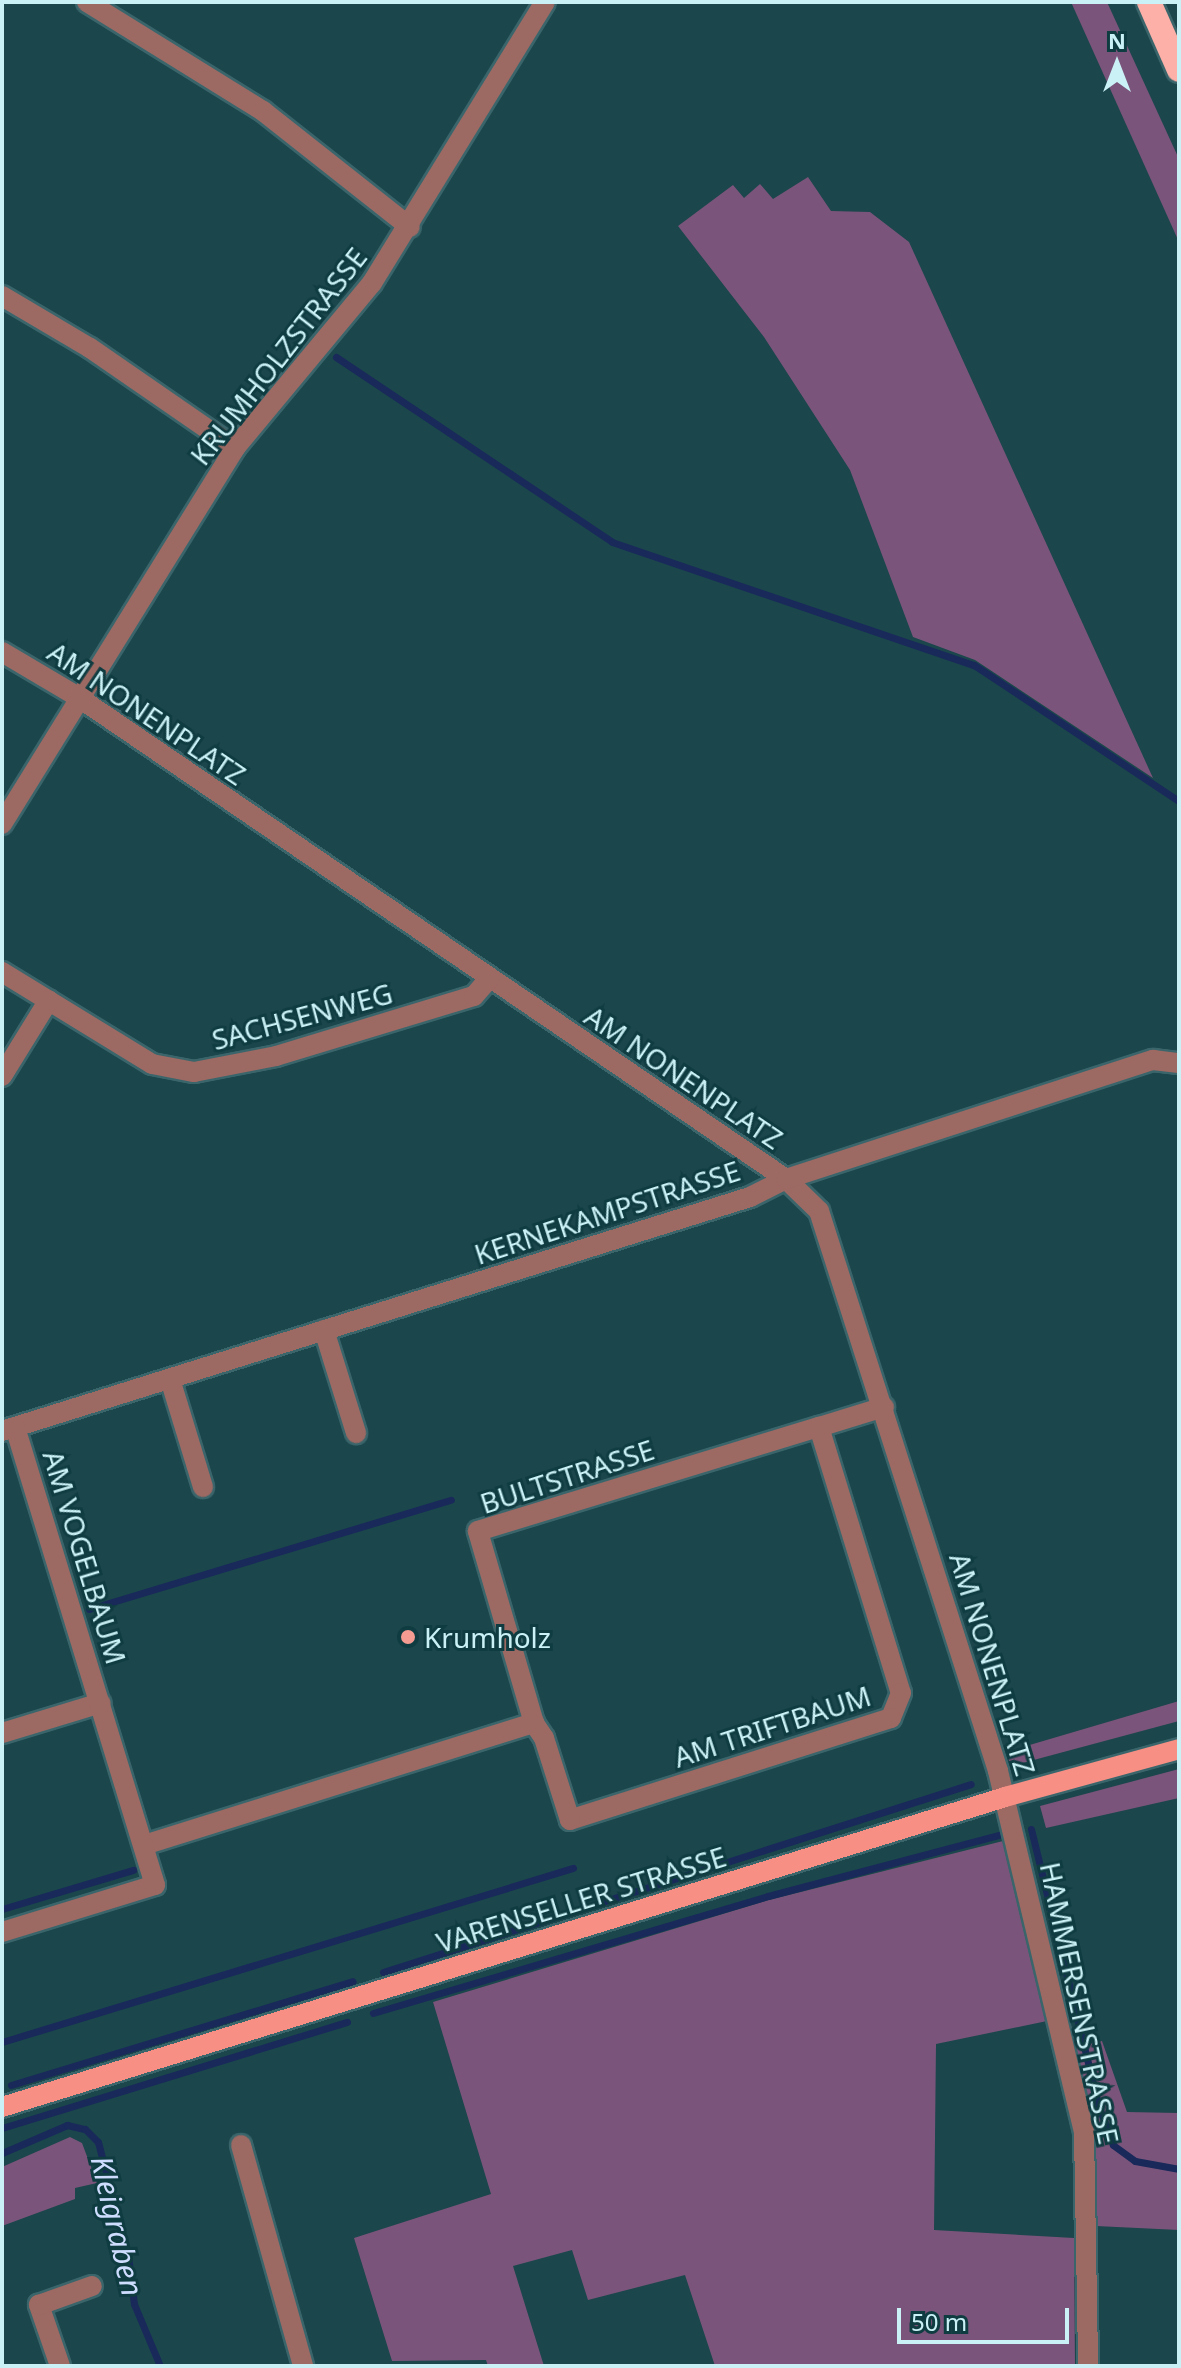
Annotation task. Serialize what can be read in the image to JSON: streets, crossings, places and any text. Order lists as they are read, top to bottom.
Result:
{
  "streets": {
    "main road": ["VARENSELLER STRASSE"],
    "street": [
      "KRUMHOLZSTRASSE",
      "AM NONENPLATZ",
      "SACHSENWEG",
      "KERNEKAMPSTRASSE",
      "BULTSTRASSE",
      "AM VOGELBAUM",
      "AM TRIFTBAUM",
      "HAMMERSENSTRASSE"
    ]
  },
  "crossings": [
    ["KRUMHOLZSTRASSE", "AM NONENPLATZ"],
    ["AM NONENPLATZ", "SACHSENWEG"],
    ["AM NONENPLATZ", "KERNEKAMPSTRASSE"],
    ["AM NONENPLATZ", "BULTSTRASSE"],
    ["AM NONENPLATZ", "VARENSELLER STRASSE"],
    ["AM NONENPLATZ", "HAMMERSENSTRASSE"],
    ["KERNEKAMPSTRASSE", "AM VOGELBAUM"],
    ["BULTSTRASSE", "AM TRIFTBAUM"],
    ["VARENSELLER STRASSE", "HAMMERSENSTRASSE"]
  ],
  "water": ["Kleigraben"],
  "places": ["Krumholz"],
  "scale_bar": "50 m",
  "north": "top"
}
